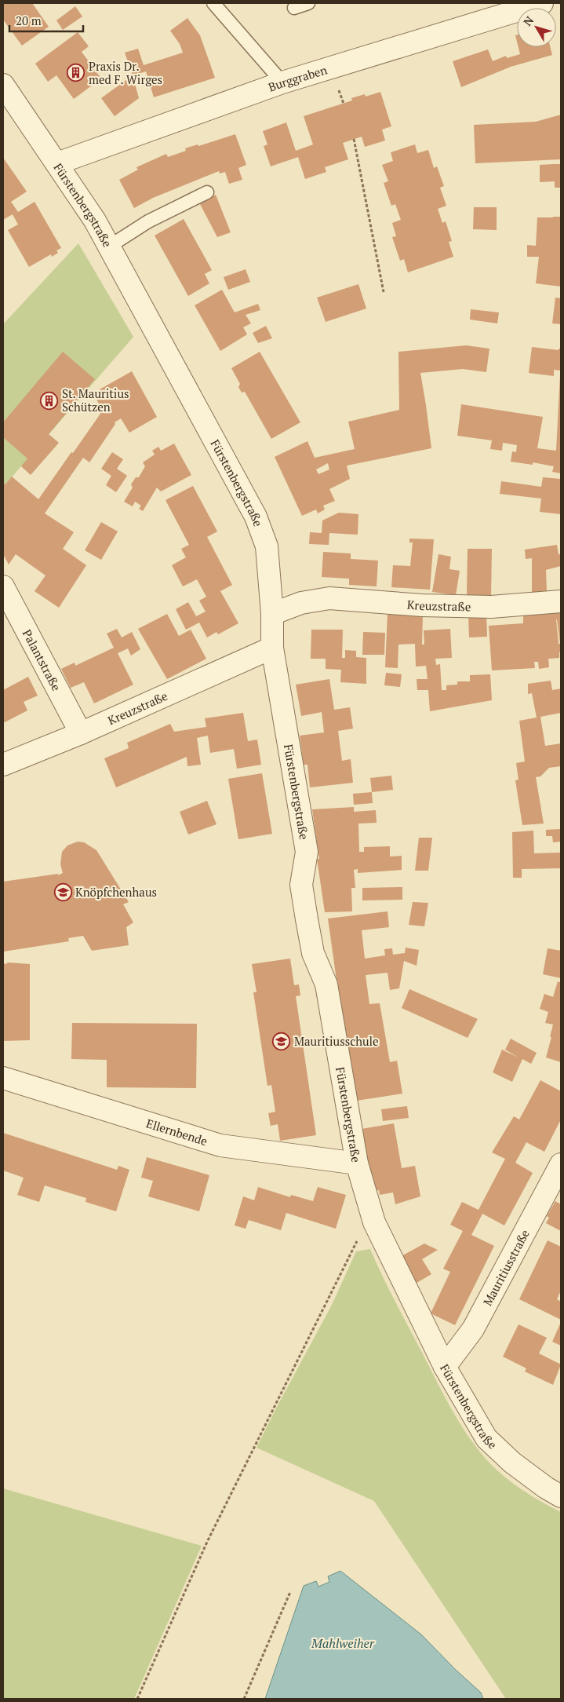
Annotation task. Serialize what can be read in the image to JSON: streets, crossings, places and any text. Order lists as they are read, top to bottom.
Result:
{
  "streets": {
    "street": [
      "Burggraben",
      "Fürstenbergstraße",
      "Kreuzstraße",
      "Palantstraße",
      "Ellernbende",
      "Mauritiusstraße"
    ]
  },
  "crossings": [
    ["Burggraben", "Fürstenbergstraße"],
    ["Fürstenbergstraße", "Kreuzstraße"],
    ["Fürstenbergstraße", "Ellernbende"],
    ["Fürstenbergstraße", "Mauritiusstraße"],
    ["Kreuzstraße", "Palantstraße"]
  ],
  "water": ["Mahlweiher"],
  "places": {
    "building": ["Praxis Dr. med F. Wirges", "St. Mauritius Schützen"],
    "school or university": ["Knöpfchenhaus", "Mauritiusschule"]
  },
  "scale_bar": "20 m",
  "north": "top left"
}
